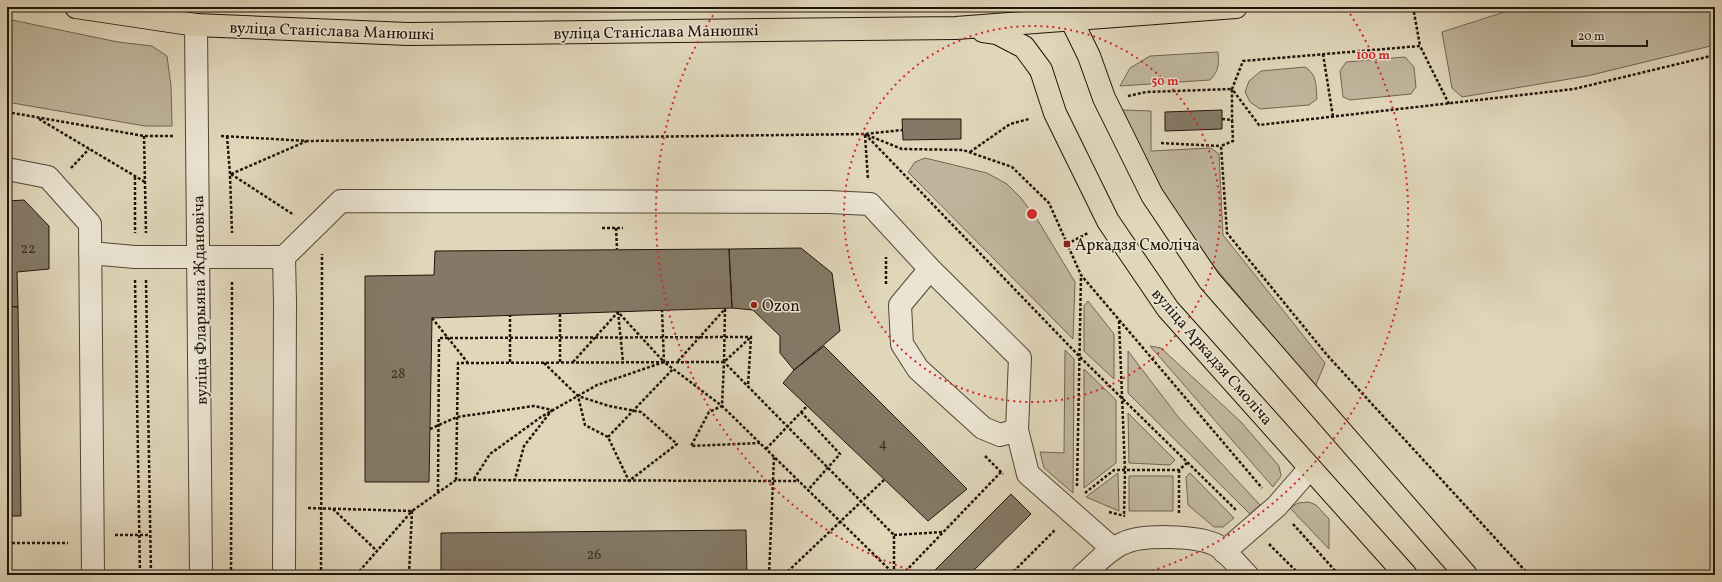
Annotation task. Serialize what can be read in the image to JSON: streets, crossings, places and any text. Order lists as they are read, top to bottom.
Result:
{
  "streets": {
    "main road": ["вуліца Станіслава Манюшкі", "вуліца Аркадзя Смоліча"],
    "street": ["вуліца Фларыяна Ждановіча"]
  },
  "crossings": [
    ["вуліца Станіслава Манюшкі", "вуліца Фларыяна Ждановіча"],
    ["вуліца Станіслава Манюшкі", "вуліца Аркадзя Смоліча"]
  ],
  "places": {
    "transit": ["Аркадзя Смоліча"],
    "other": ["Ozon"]
  },
  "house_numbers": [
    "22",
    "28",
    "4",
    "26"
  ],
  "scale_bar": "20 m",
  "rings": ["100 m", "50 m"]
}
